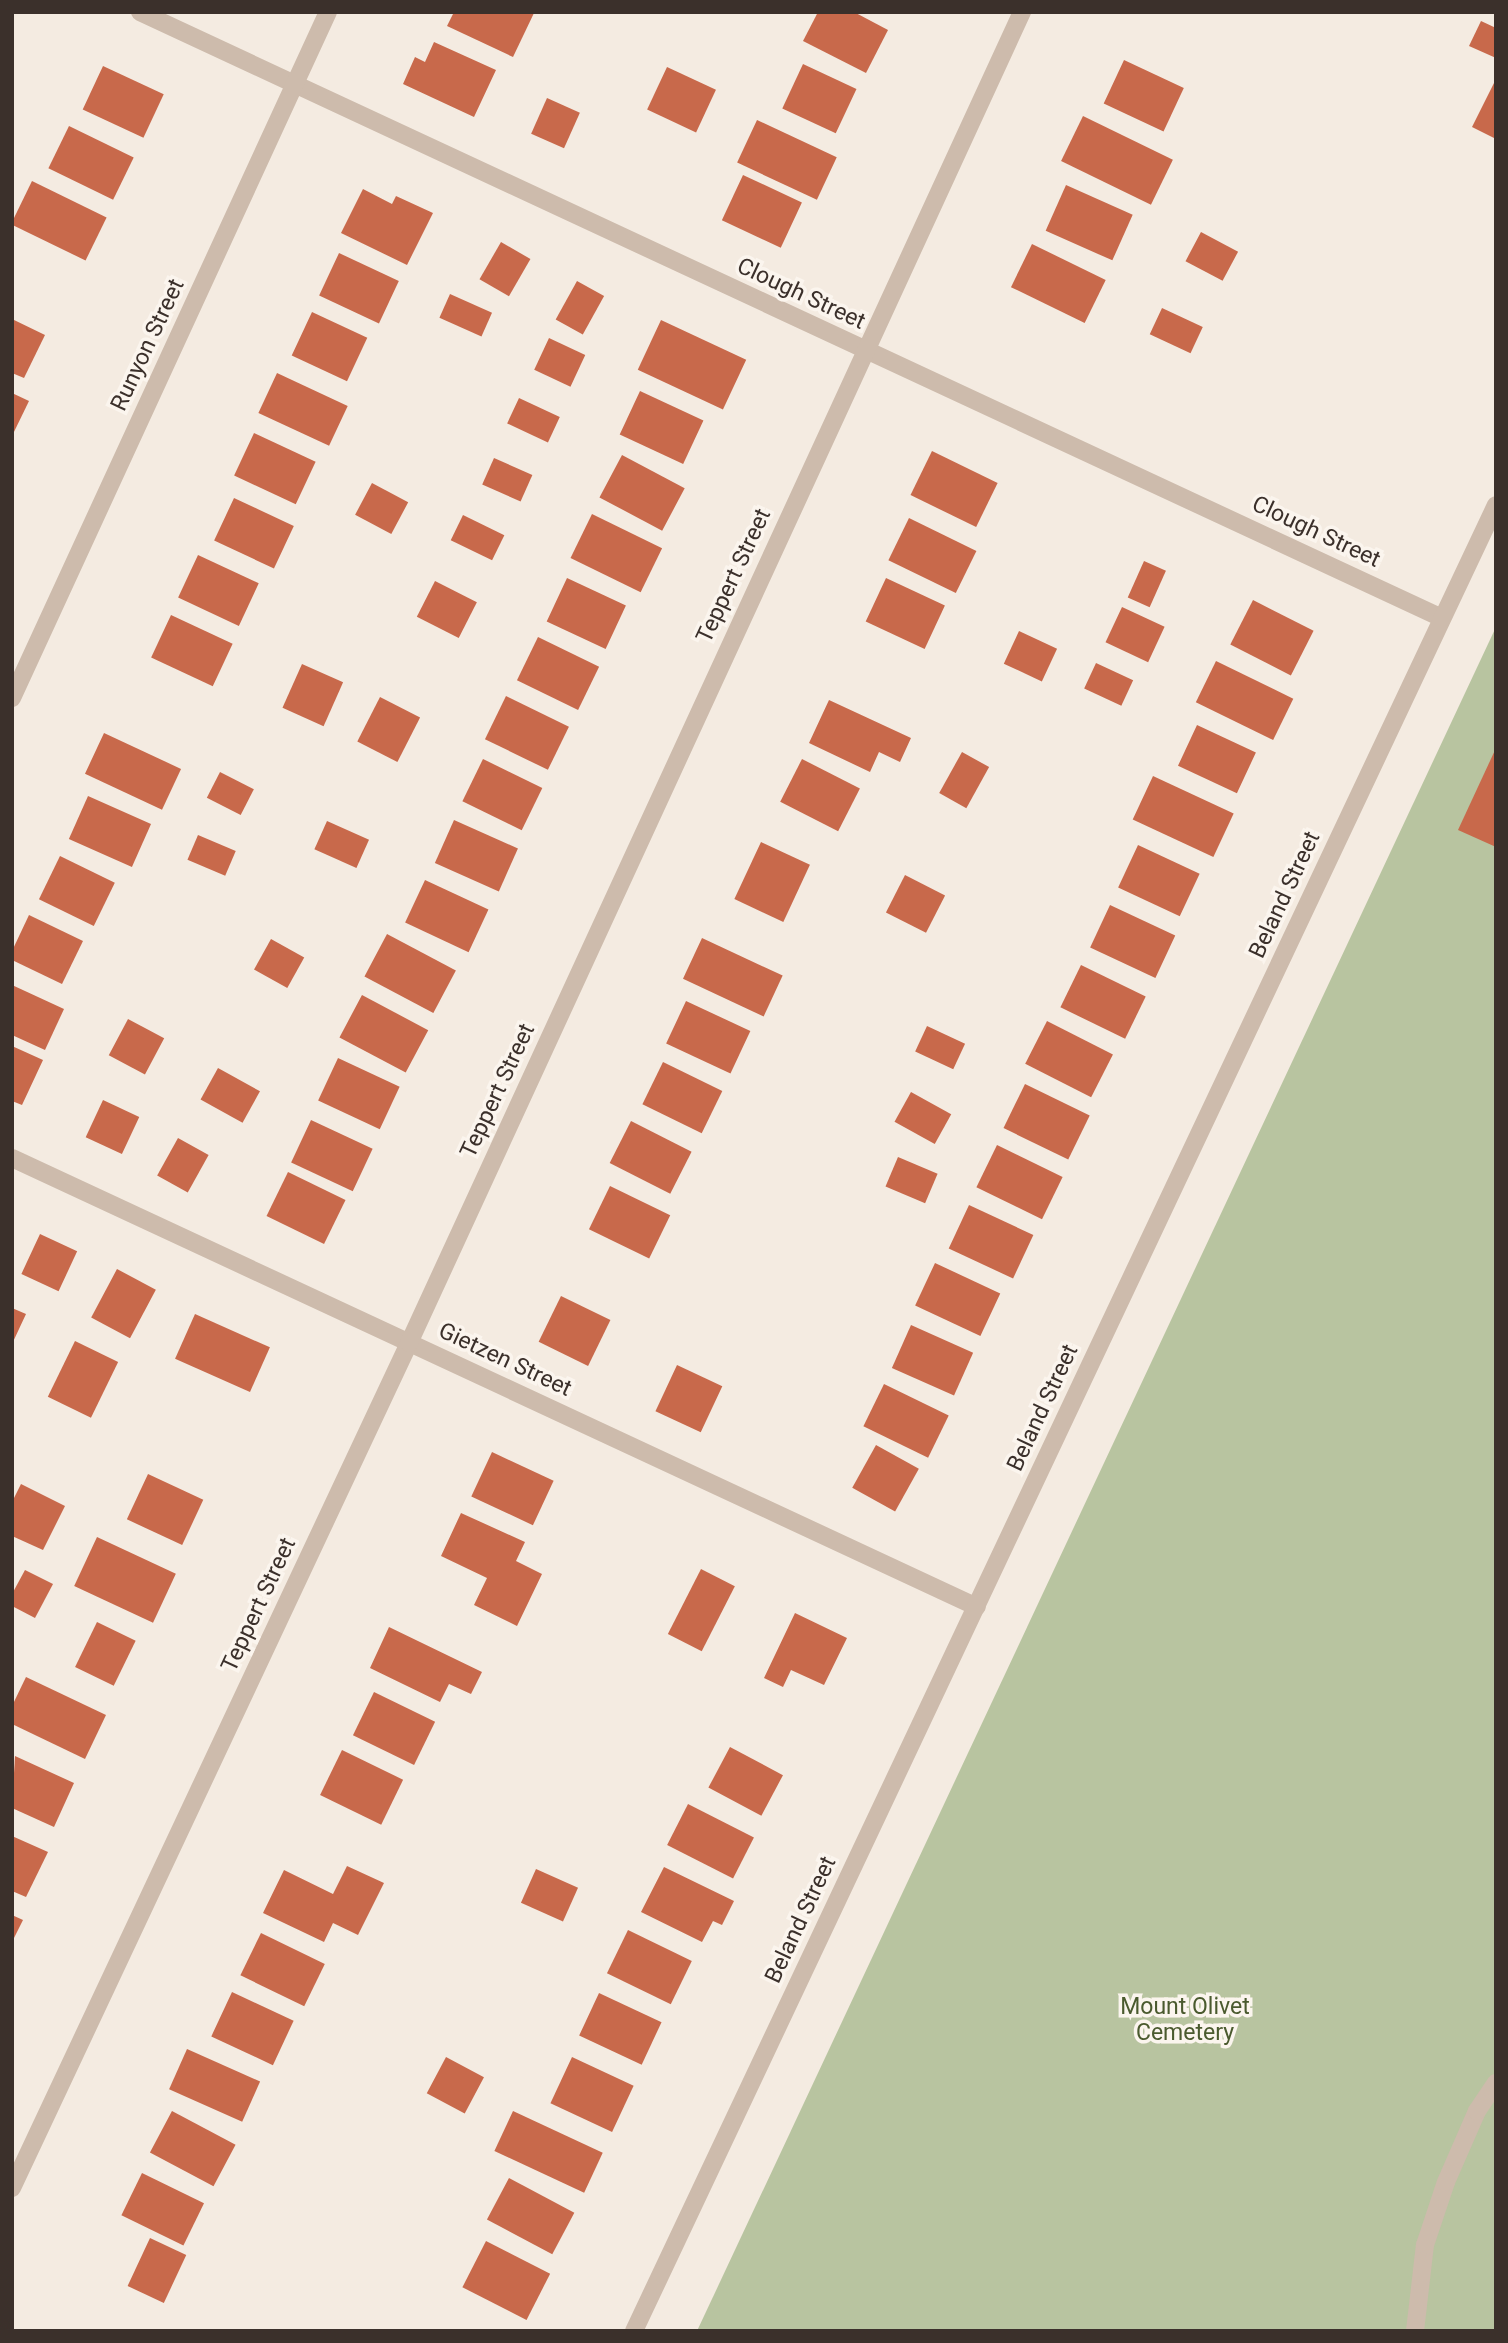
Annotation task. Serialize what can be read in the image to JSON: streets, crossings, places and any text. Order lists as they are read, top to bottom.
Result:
{
  "streets": {
    "street": [
      "Clough Street",
      "Runyon Street",
      "Teppert Street",
      "Beland Street",
      "Gietzen Street"
    ]
  },
  "crossings": [
    ["Clough Street", "Runyon Street"],
    ["Clough Street", "Teppert Street"],
    ["Clough Street", "Beland Street"],
    ["Teppert Street", "Gietzen Street"],
    ["Beland Street", "Gietzen Street"]
  ],
  "parks": ["Mount Olivet Cemetery"]
}
